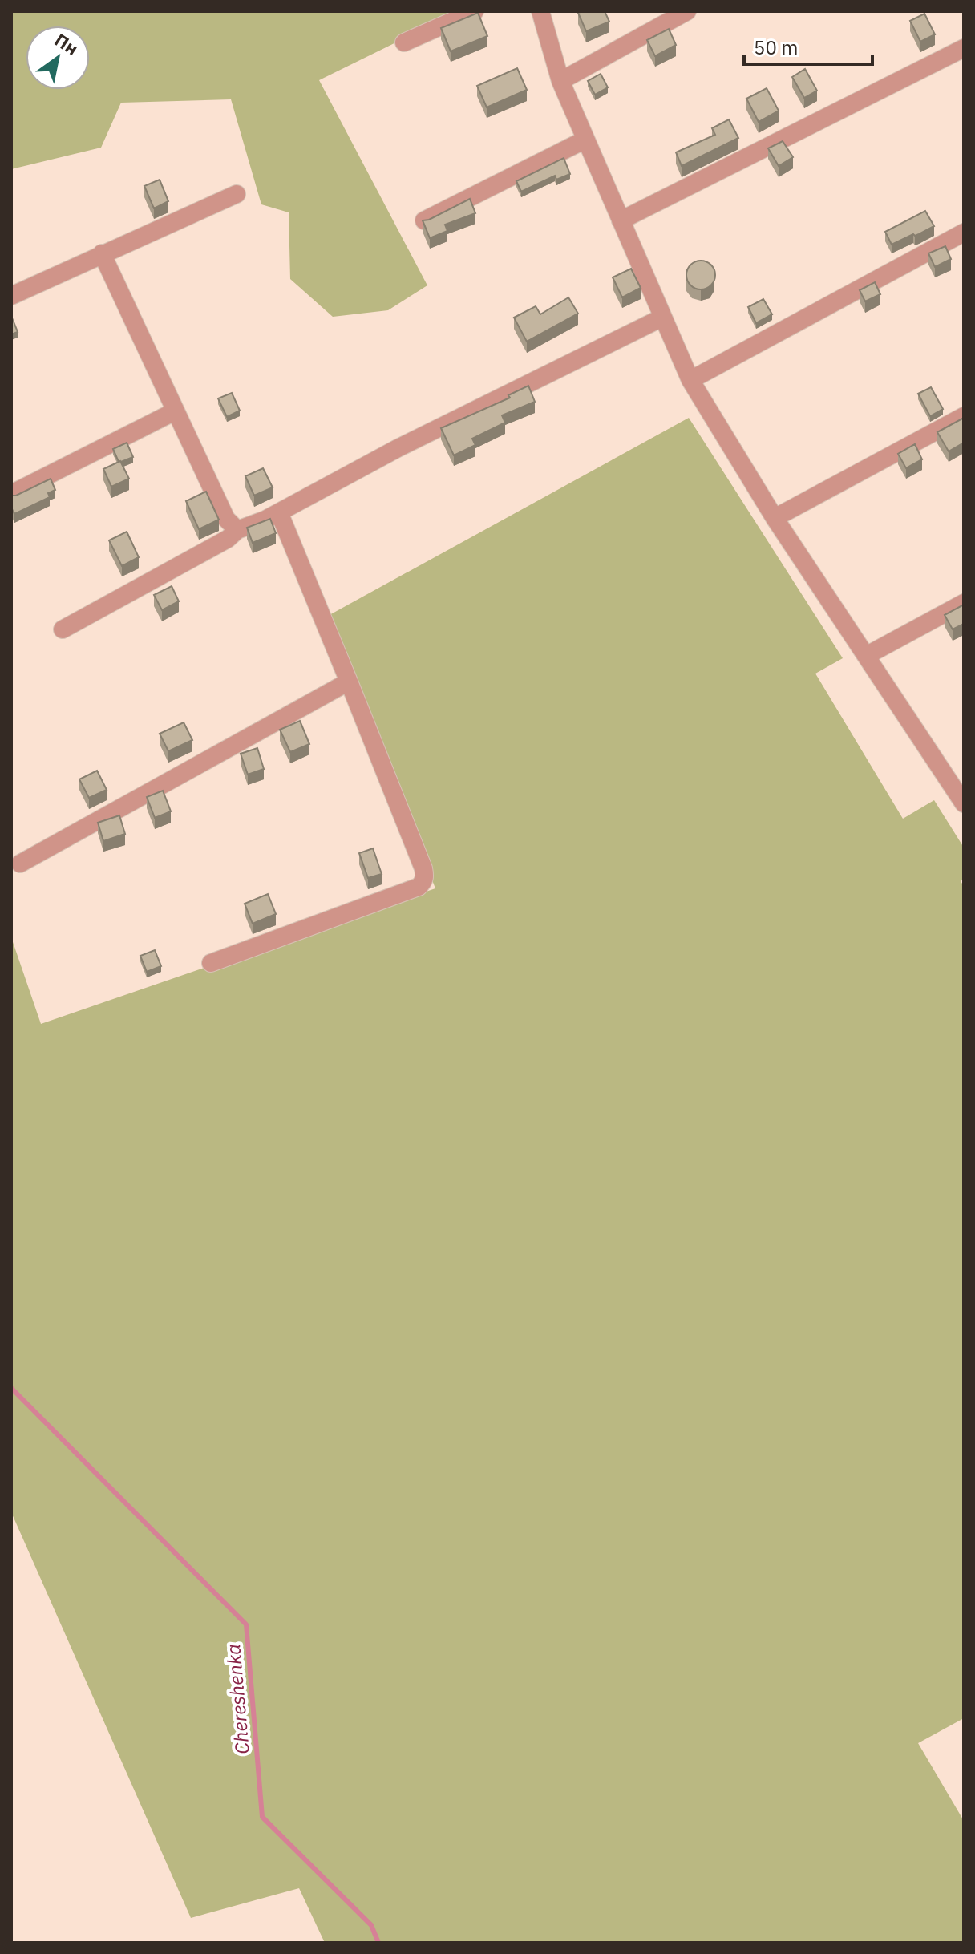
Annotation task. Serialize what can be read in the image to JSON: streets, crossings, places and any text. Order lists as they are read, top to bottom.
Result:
{
  "water": ["Chereshenka"],
  "scale_bar": "50 m",
  "north": "top right"
}
